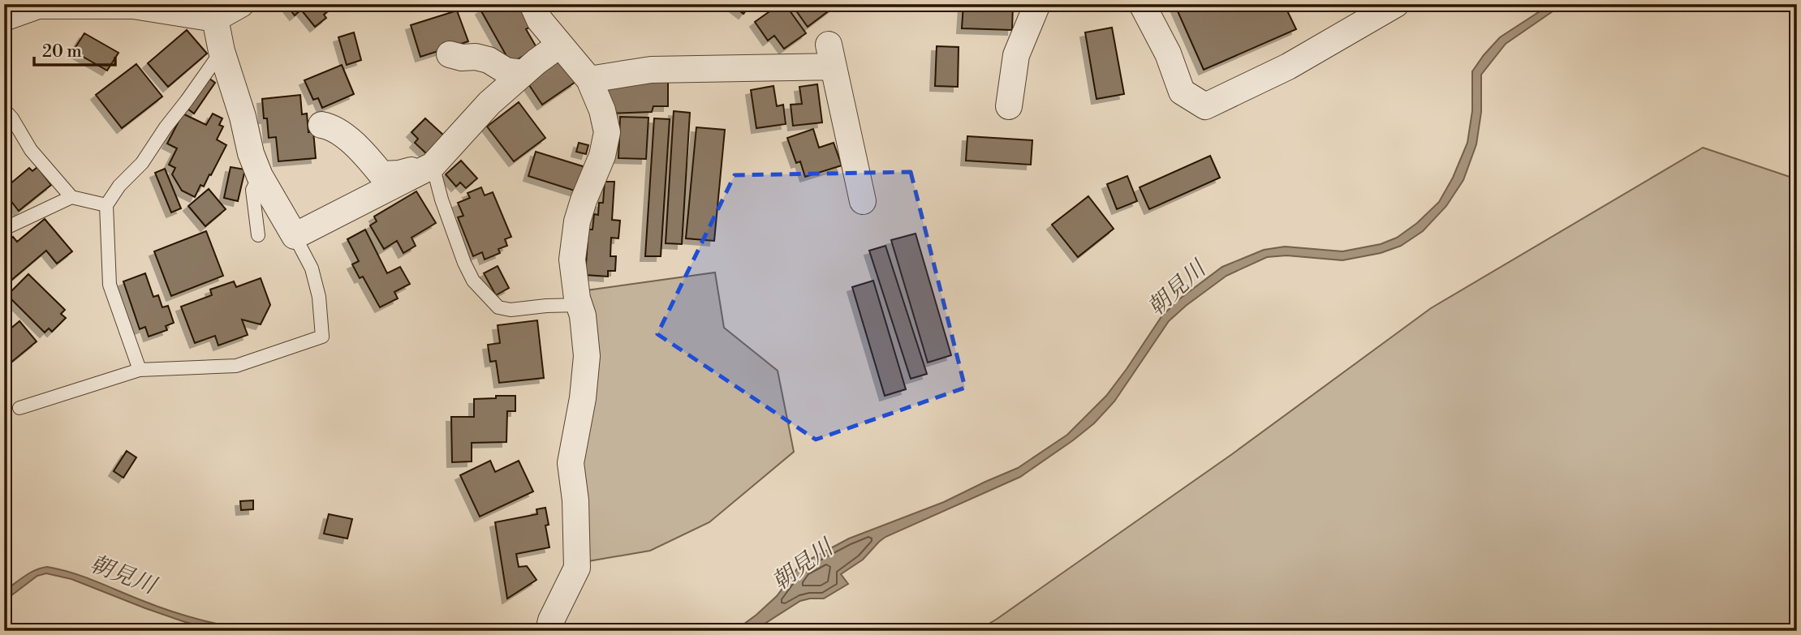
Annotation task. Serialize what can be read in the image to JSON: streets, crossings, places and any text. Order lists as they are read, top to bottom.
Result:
{
  "water": ["朝見川"],
  "scale_bar": "20 m"
}
